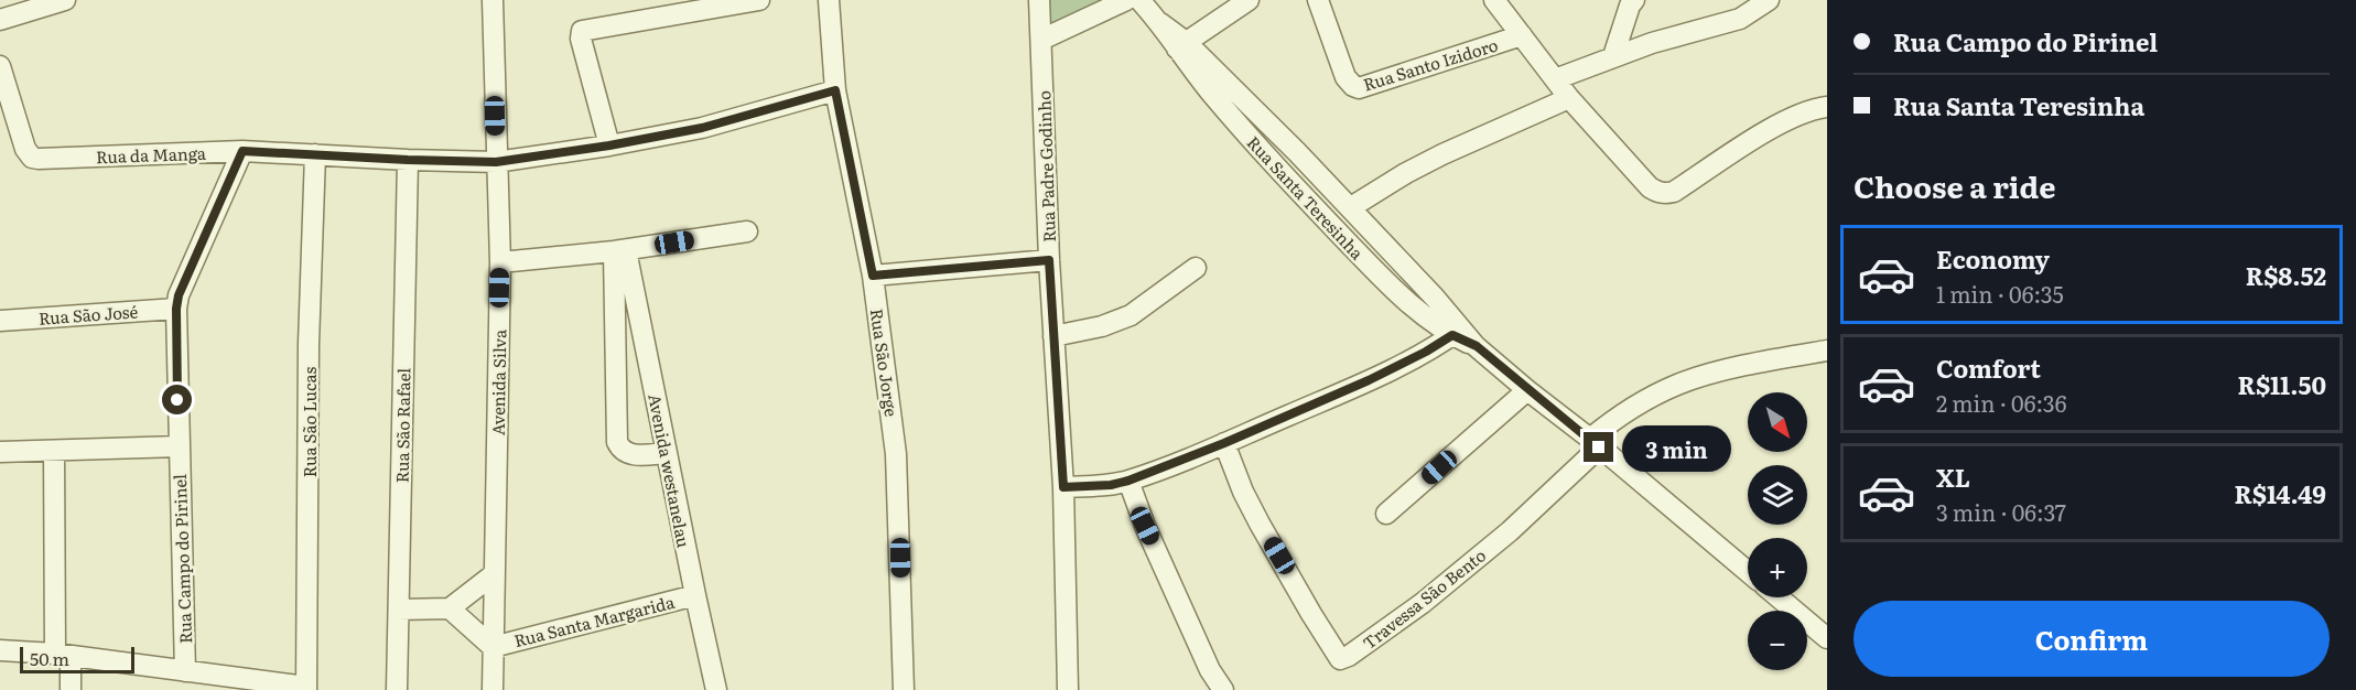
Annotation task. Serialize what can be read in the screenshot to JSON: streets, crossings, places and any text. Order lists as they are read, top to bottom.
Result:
{
  "streets": {
    "street": [
      "Rua Santo Izidoro",
      "Rua da Manga",
      "Rua Padre Godinho",
      "Rua Santa Teresinha",
      "Rua São José",
      "Rua São Jorge",
      "Avenida Silva",
      "Rua São Lucas",
      "Rua São Rafael",
      "Avenida westanelau",
      "Rua Campo do Pirinel",
      "Travessa São Bento",
      "Rua Santa Margarida"
    ]
  },
  "crossings": [
    ["Rua da Manga", "Rua São Jorge"],
    ["Rua da Manga", "Avenida Silva"],
    ["Rua da Manga", "Rua São Lucas"],
    ["Rua da Manga", "Rua São Rafael"],
    ["Rua da Manga", "Rua Campo do Pirinel"],
    ["Rua Santa Teresinha", "Travessa São Bento"],
    ["Rua São José", "Rua Campo do Pirinel"],
    ["Avenida Silva", "Rua Santa Margarida"],
    ["Avenida westanelau", "Rua Santa Margarida"]
  ],
  "scale_bar": "50 m",
  "north": "bottom right",
  "page": {
    "banner": ["Rua Campo do Pirinel", "Rua Santa Teresinha"],
    "heading": "Choose a ride",
    "list": [
      {
        "name": "Economy",
        "note": "1 min · 06:35",
        "value": "R$8.52"
      },
      {
        "name": "Comfort",
        "note": "2 min · 06:36",
        "value": "R$11.50"
      },
      {
        "name": "XL",
        "note": "3 min · 06:37",
        "value": "R$14.49"
      }
    ],
    "map_buttons": ["+", "−"],
    "bubble": "3 min",
    "buttons": "Confirm",
    "scale": "50 m"
  }
}
